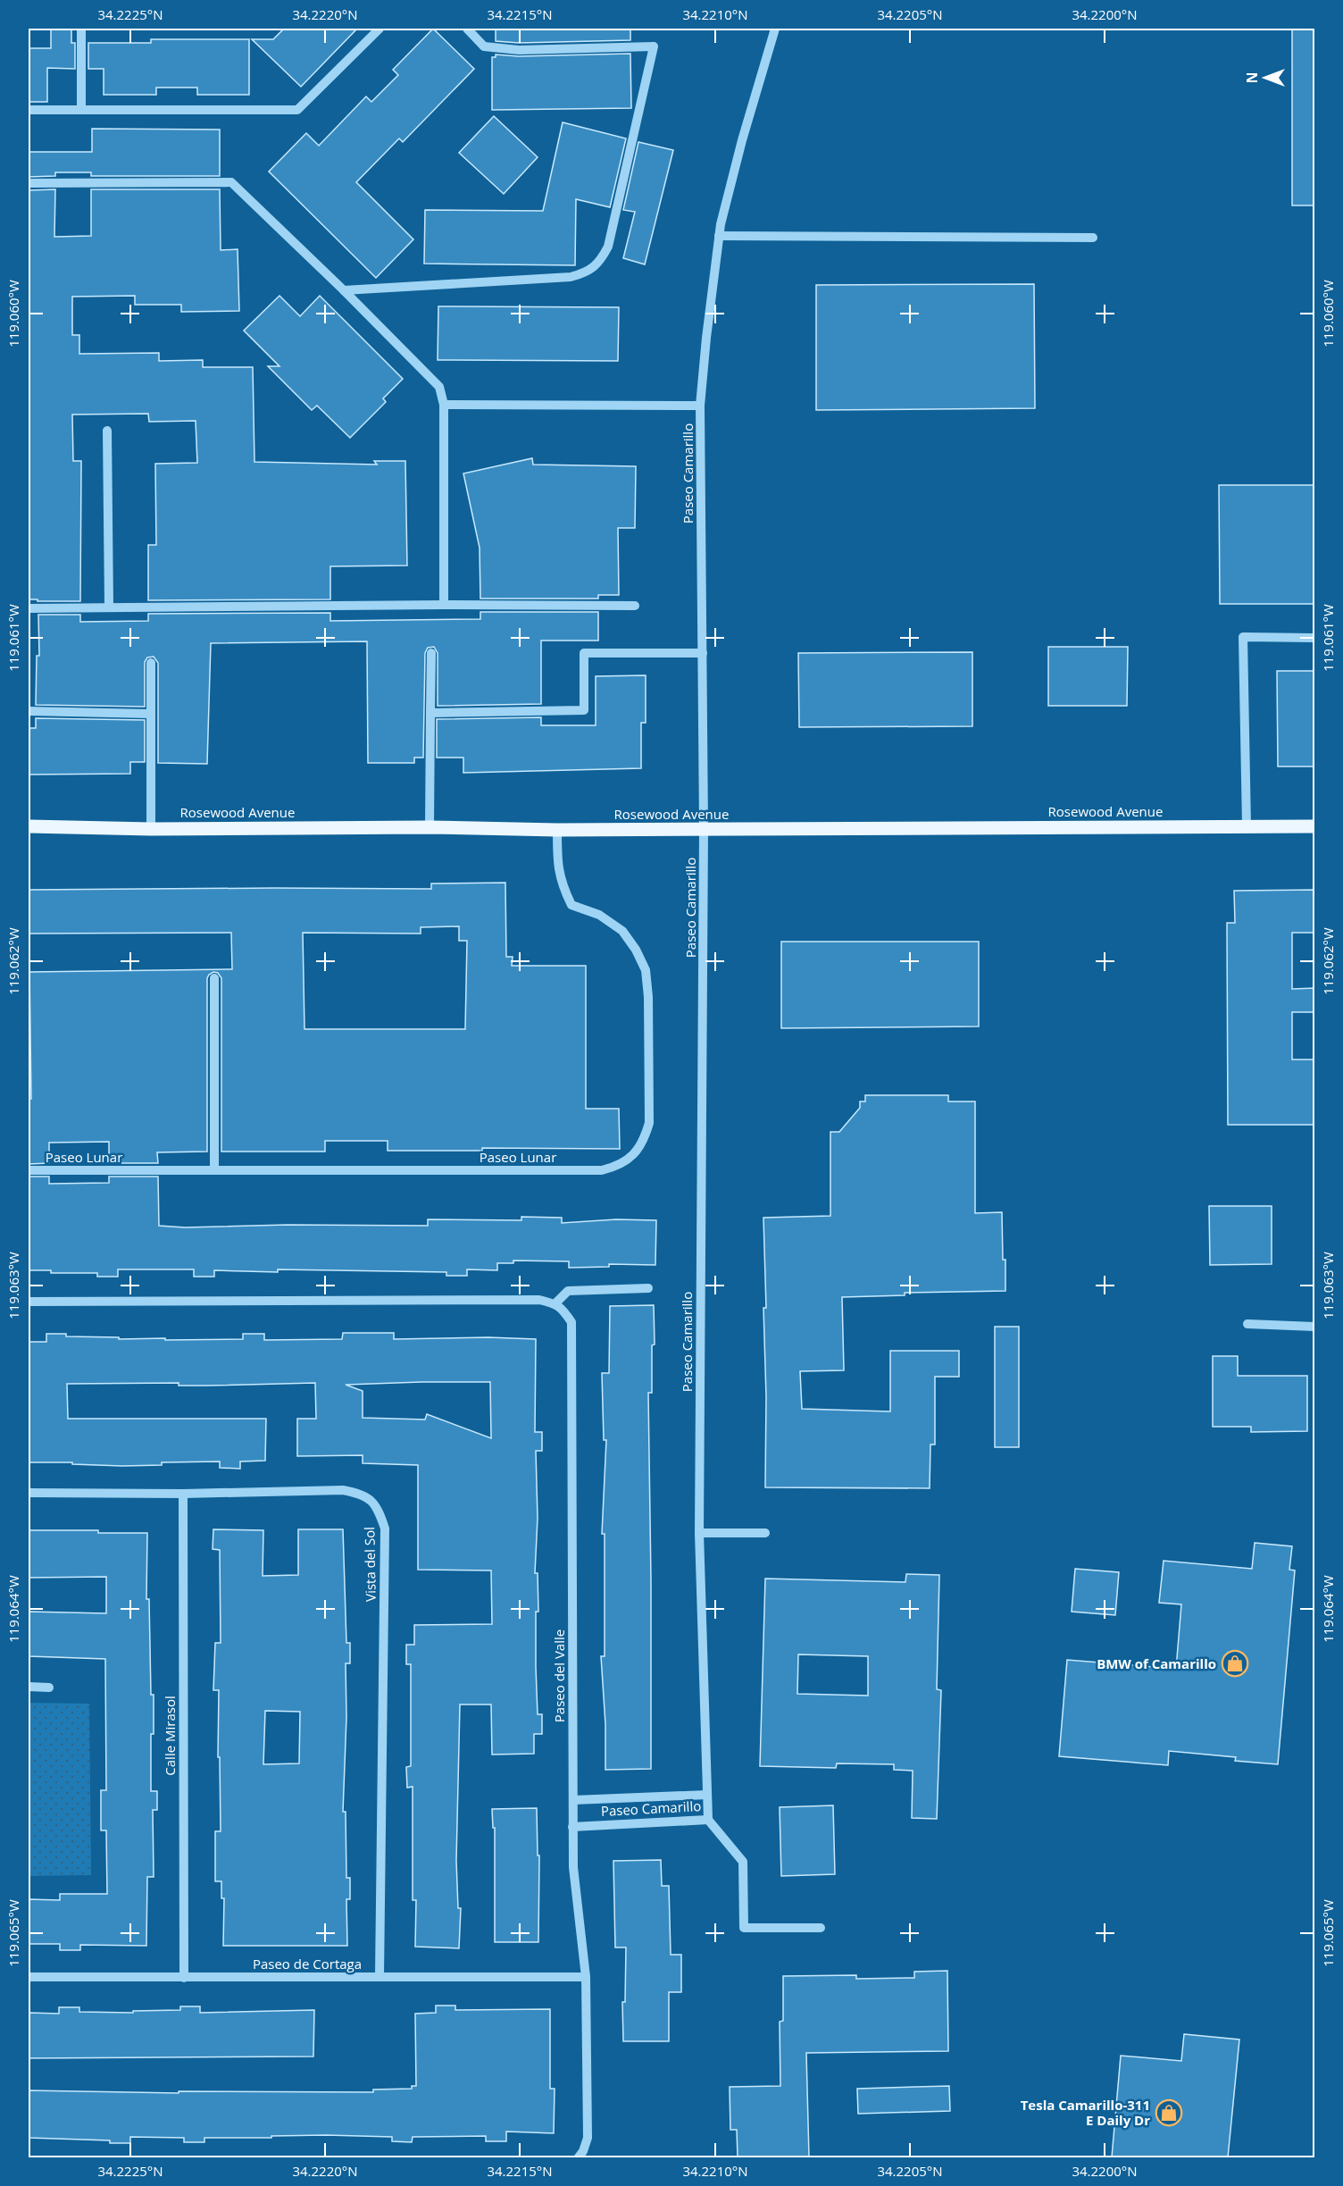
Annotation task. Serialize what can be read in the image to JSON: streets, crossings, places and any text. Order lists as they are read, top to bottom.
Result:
{
  "streets": {
    "main road": ["Rosewood Avenue"],
    "street": [
      "Paseo Camarillo",
      "Paseo Lunar",
      "Vista del Sol",
      "Paseo del Valle",
      "Calle Mirasol",
      "Paseo de Cortaga"
    ]
  },
  "crossings": [
    ["Paseo Camarillo", "Rosewood Avenue"],
    ["Paseo Camarillo", "Paseo del Valle"],
    ["Rosewood Avenue", "Paseo Lunar"],
    ["Vista del Sol", "Calle Mirasol"],
    ["Vista del Sol", "Paseo de Cortaga"],
    ["Paseo del Valle", "Paseo de Cortaga"],
    ["Calle Mirasol", "Paseo de Cortaga"]
  ],
  "places": {
    "shop": ["BMW of Camarillo", "Tesla Camarillo-311 E Daily Dr"]
  },
  "north": "left",
  "coordinates": [
    "34.2225°N",
    "34.2220°N",
    "34.2215°N",
    "34.2210°N",
    "34.2205°N",
    "34.2200°N",
    "119.060°W",
    "119.061°W",
    "119.062°W",
    "119.063°W",
    "119.064°W",
    "119.065°W"
  ]
}
